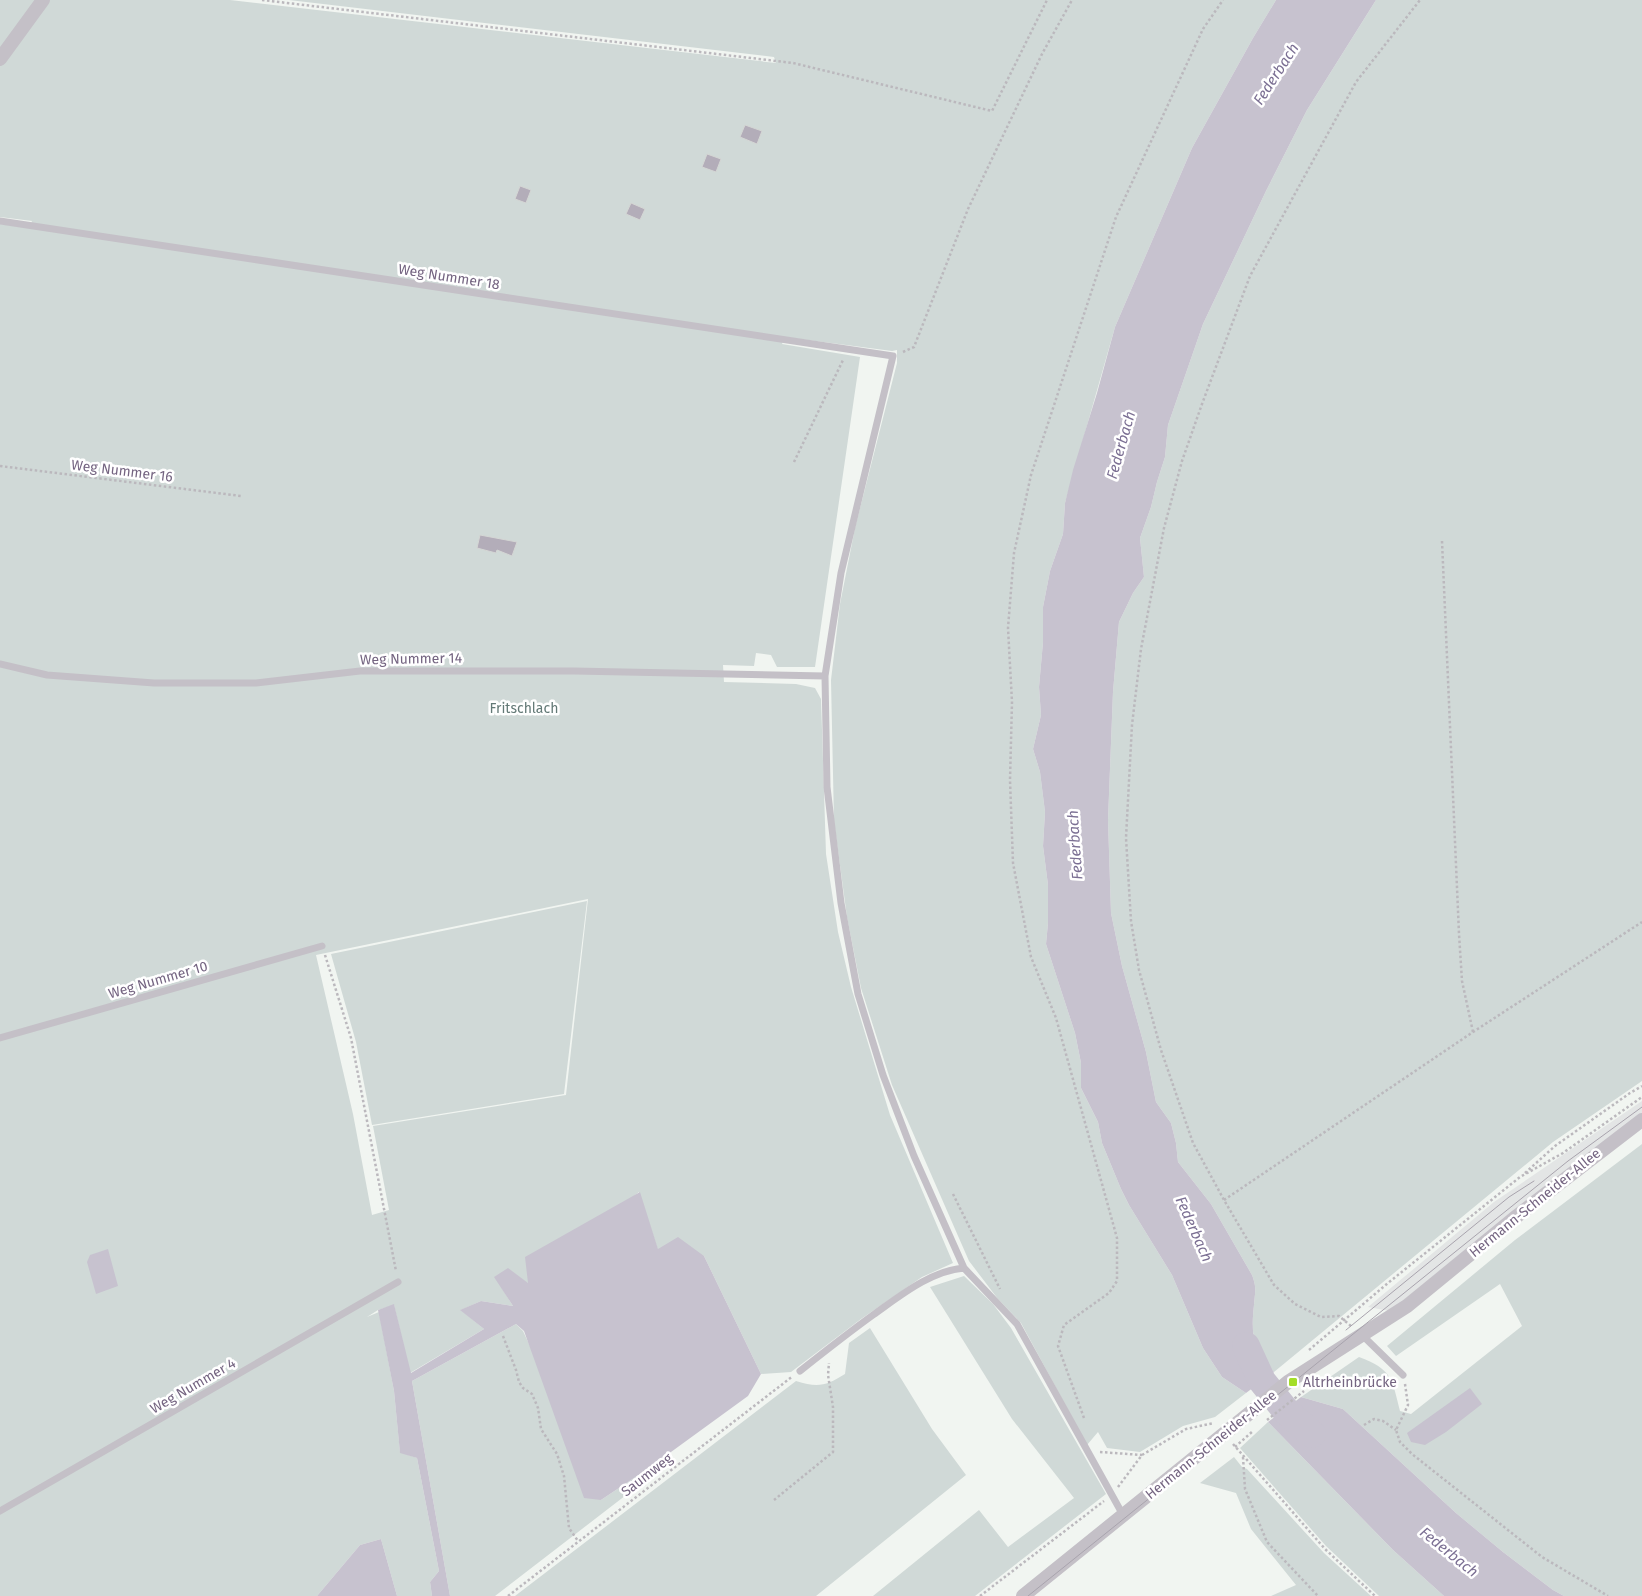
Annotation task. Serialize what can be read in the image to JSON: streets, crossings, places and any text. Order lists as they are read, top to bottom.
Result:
{
  "streets": {
    "street": ["Hermann-Schneider-Allee"],
    "lane": [
      "Weg Nummer 18",
      "Weg Nummer 14",
      "Weg Nummer 10",
      "Weg Nummer 4"
    ],
    "path": ["Weg Nummer 16", "Saumweg"]
  },
  "water": ["Federbach"],
  "parks": ["Fritschlach"],
  "places": {
    "transit": ["Altrheinbrücke"]
  }
}
